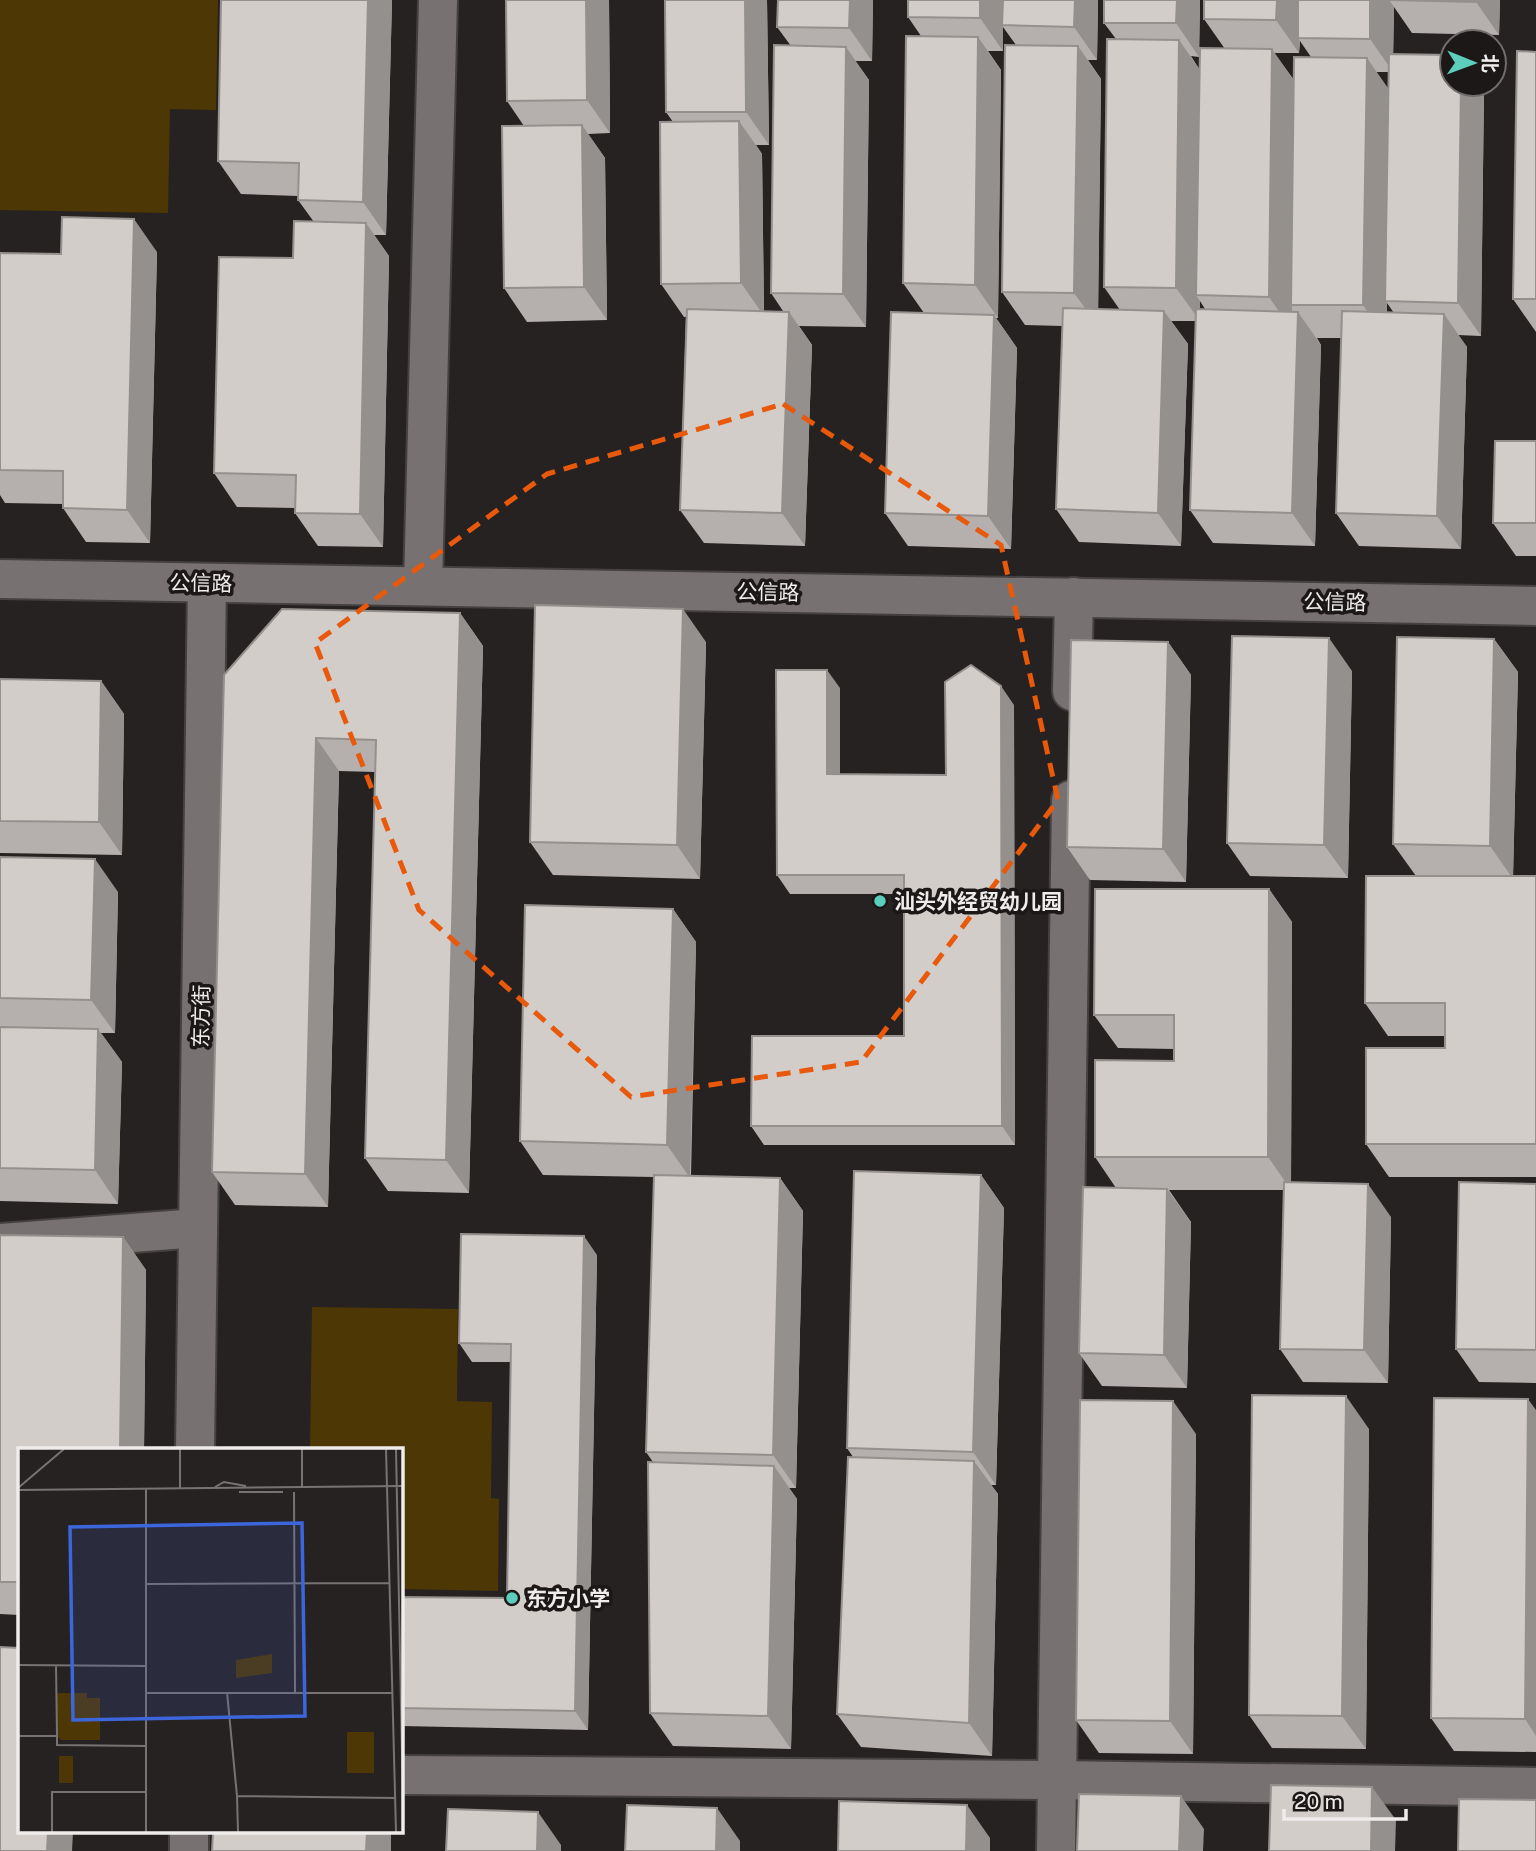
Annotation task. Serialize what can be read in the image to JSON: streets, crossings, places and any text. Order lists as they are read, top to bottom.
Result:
{
  "streets": {
    "street": ["公信路", "东方街"]
  },
  "crossings": [
    ["公信路", "东方街"]
  ],
  "places": ["汕头外经贸幼儿园", "东方小学"],
  "scale_bar": "20 m",
  "north": "right"
}
